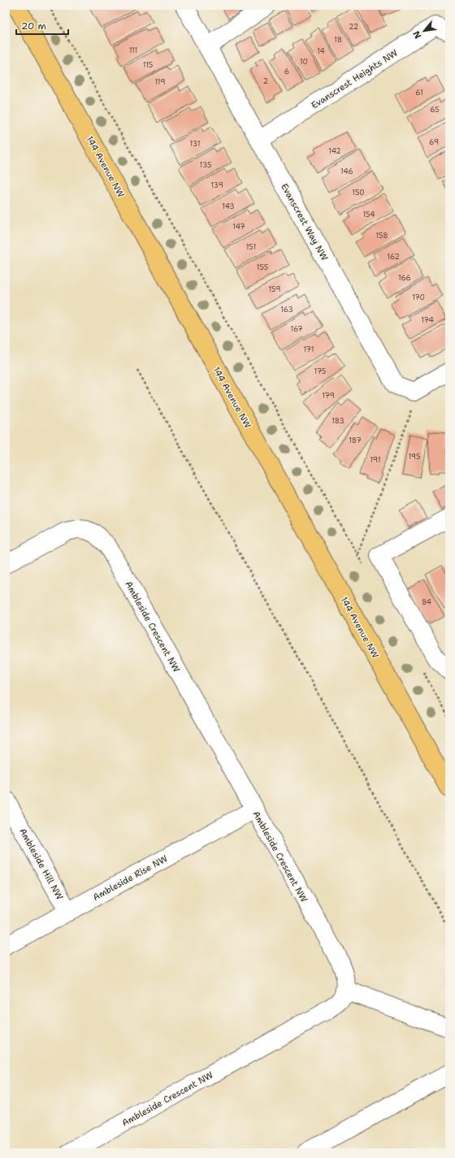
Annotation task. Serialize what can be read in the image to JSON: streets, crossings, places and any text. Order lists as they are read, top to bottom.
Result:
{
  "streets": {
    "main road": ["144 Avenue NW"],
    "street": [
      "Evanscrest Heights NW",
      "Evanscrest Way NW",
      "Ambleside Crescent NW",
      "Ambleside Hill NW",
      "Ambleside Rise NW"
    ]
  },
  "crossings": [
    ["Evanscrest Heights NW", "Evanscrest Way NW"],
    ["Ambleside Crescent NW", "Ambleside Rise NW"],
    ["Ambleside Hill NW", "Ambleside Rise NW"]
  ],
  "house_numbers": [
    "22",
    "18",
    "111",
    "14",
    "10",
    "115",
    "6",
    "2",
    "119",
    "61",
    "65",
    "69",
    "131",
    "142",
    "135",
    "146",
    "139",
    "150",
    "143",
    "154",
    "147",
    "158",
    "151",
    "162",
    "155",
    "166",
    "159",
    "170",
    "163",
    "174",
    "167",
    "171",
    "175",
    "179",
    "183",
    "187",
    "195",
    "191",
    "84"
  ],
  "scale_bar": "20 m",
  "north": "bottom left"
}
